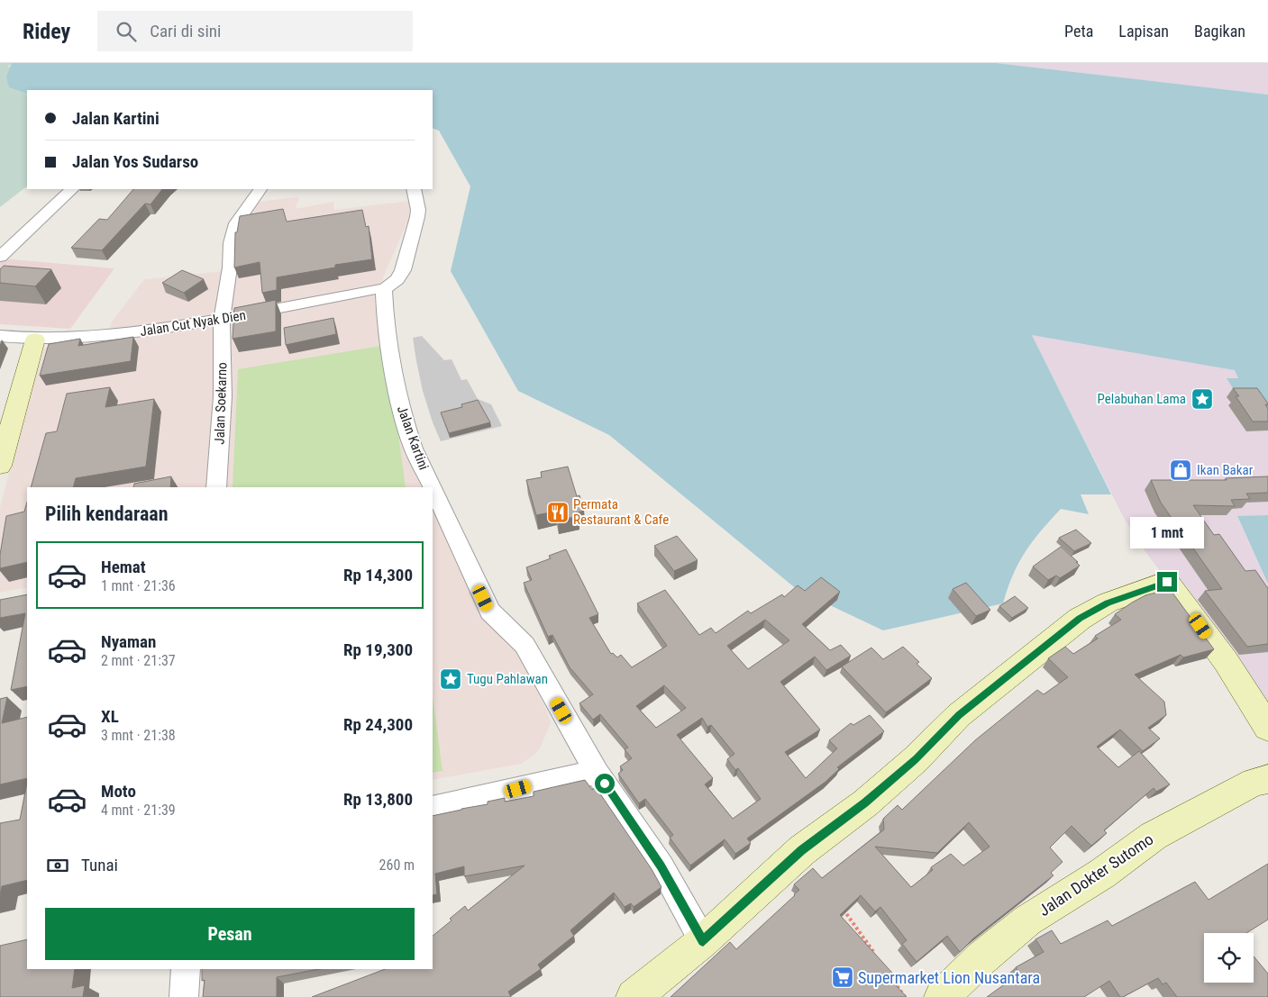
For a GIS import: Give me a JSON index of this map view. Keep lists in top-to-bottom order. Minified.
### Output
{"streets":{"street":["Jalan Cut Nyak Dien","Jalan Soekarno","Jalan Kartini","Jalan Dokter Sutomo"]},"crossings":[["Jalan Cut Nyak Dien","Jalan Soekarno"],["Jalan Cut Nyak Dien","Jalan Kartini"]],"places":{"place":["Pelabuhan Lama","Tugu Pahlawan"],"shop":["Ikan Bakar"],"restaurant":["Permata Restaurant & Cafe"],"supermarket":["Supermarket Lion Nusantara"]},"page":{"header":"Ridey","search":"Cari di sini","nav":["Peta","Lapisan","Bagikan"],"banner":["Jalan Kartini","Jalan Yos Sudarso"],"heading":"Pilih kendaraan","bubble":"1 mnt","list":[{"name":"Hemat","note":"1 mnt · 21:36","value":"Rp 14,300"},{"name":"Nyaman","note":"2 mnt · 21:37","value":"Rp 19,300"},{"name":"XL","note":"3 mnt · 21:38","value":"Rp 24,300"},{"name":"Moto","note":"4 mnt · 21:39","value":"Rp 13,800"}],"pay":["Tunai","260 m"],"buttons":"Pesan"}}
